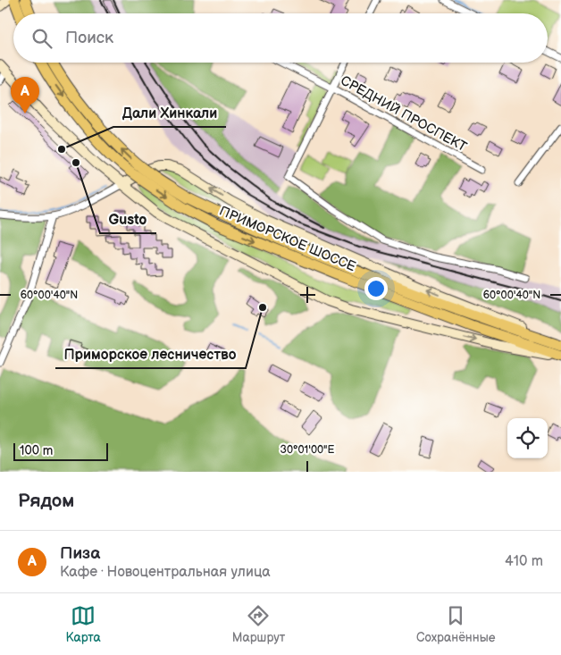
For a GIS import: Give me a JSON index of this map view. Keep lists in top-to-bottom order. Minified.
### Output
{"streets":{"main road":["ПРИМОРСКОЕ ШОССЕ"],"street":["СРЕДНИЙ ПРОСПЕКТ"]},"places":["Дали Хинкали","Gusto","Приморское лесничество"],"scale_bar":"100 m","page":{"search":"Поиск","pins":"A","scale":"100 m","heading":"Рядом","list":[{"mark":"A","name":"Пиза","note":"Кафе · Новоцентральная улица","value":"410 m"}],"nav":["Карта","Маршрут","Сохранённые"]},"coordinates":["60°00'40\"N","30°01'00\"E"]}
